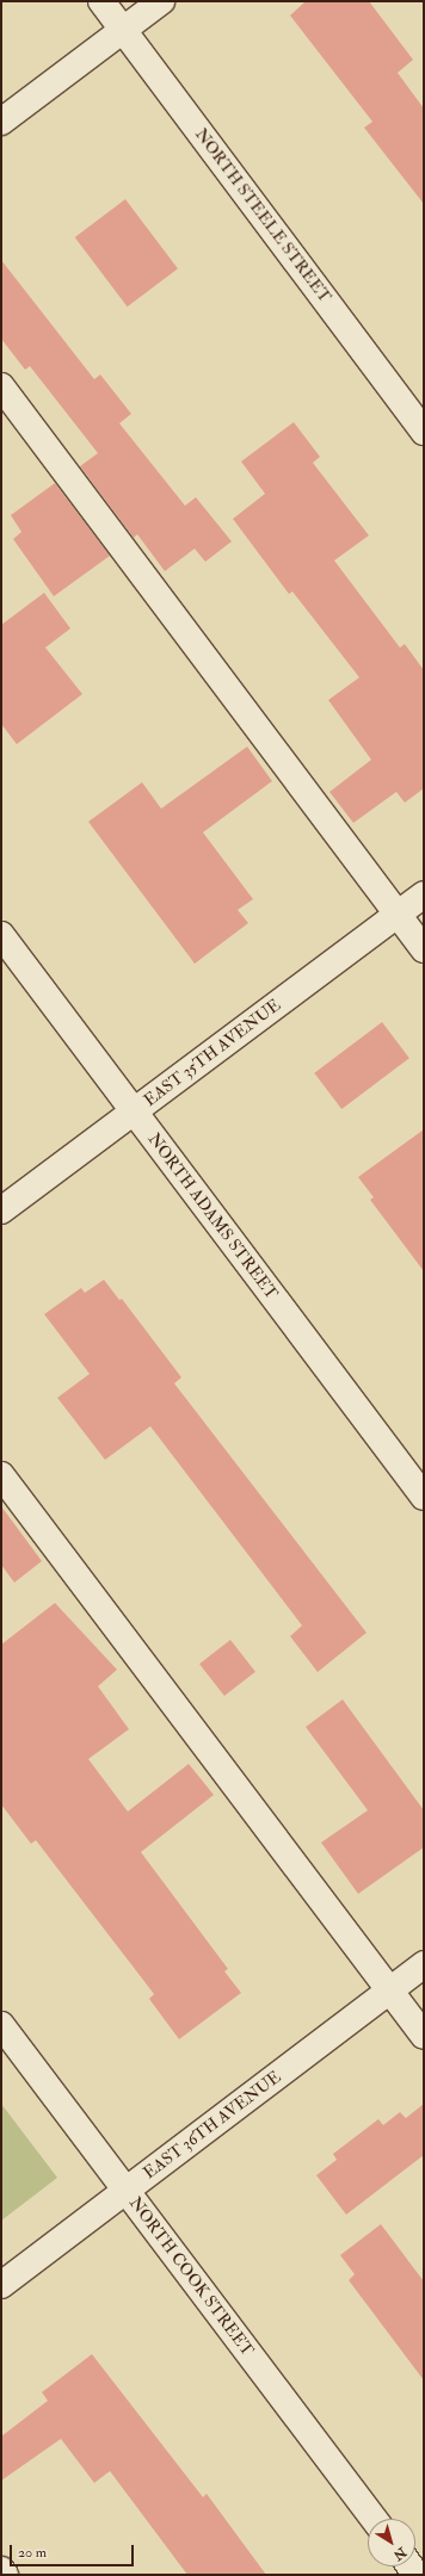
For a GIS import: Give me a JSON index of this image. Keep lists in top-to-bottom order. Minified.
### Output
{"streets":{"street":["NORTH STEELE STREET","EAST 35TH AVENUE","NORTH ADAMS STREET","EAST 36TH AVENUE","NORTH COOK STREET"]},"crossings":[["EAST 35TH AVENUE","NORTH ADAMS STREET"],["EAST 36TH AVENUE","NORTH COOK STREET"]],"scale_bar":"20 m","north":"bottom right"}
